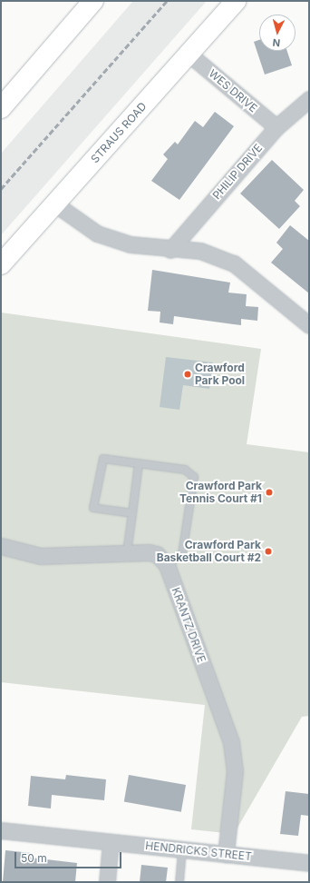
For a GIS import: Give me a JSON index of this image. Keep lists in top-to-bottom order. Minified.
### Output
{"streets":{"street":["WES DRIVE","STRAUS ROAD","PHILIP DRIVE","KRANTZ DRIVE","HENDRICKS STREET"]},"crossings":[["WES DRIVE","STRAUS ROAD"],["WES DRIVE","PHILIP DRIVE"],["KRANTZ DRIVE","HENDRICKS STREET"]],"places":["Crawford Park Pool","Crawford Park Tennis Court #1","Crawford Park Basketball Court #2"],"scale_bar":"50 m","north":"bottom"}
